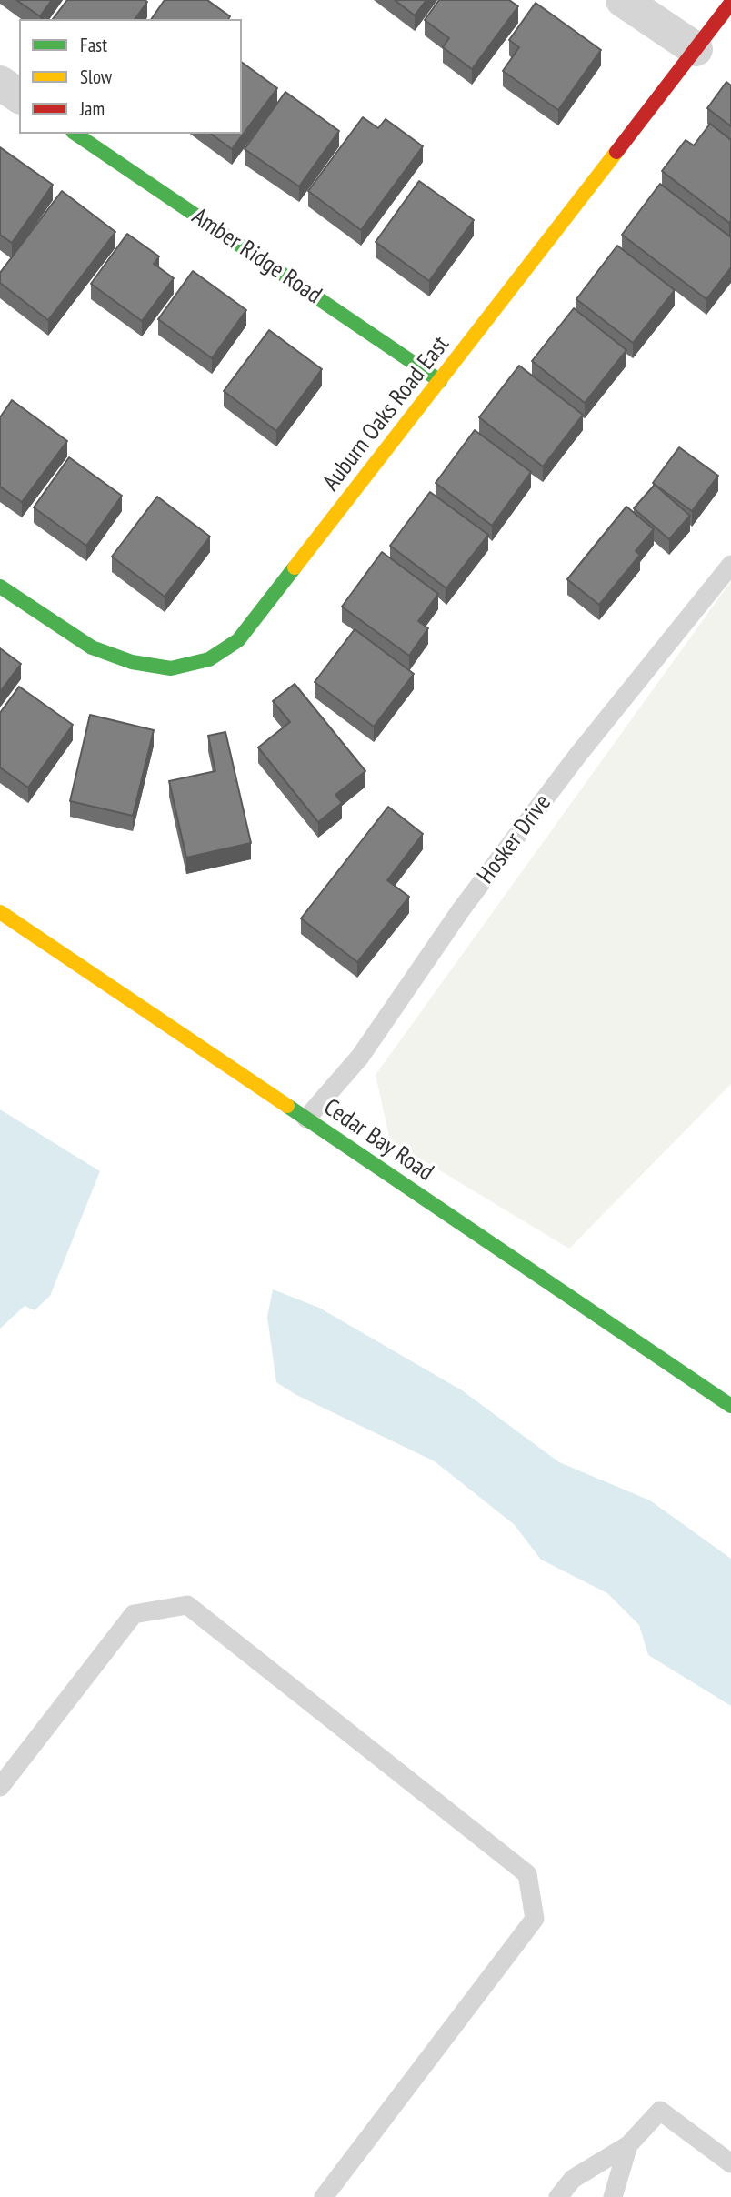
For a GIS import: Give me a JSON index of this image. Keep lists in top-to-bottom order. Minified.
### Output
{"streets":{"street":["Amber Ridge Road","Auburn Oaks Road East","Cedar Bay Road"],"lane":["Hosker Drive"]},"crossings":[["Amber Ridge Road","Auburn Oaks Road East"],["Hosker Drive","Cedar Bay Road"]],"legend":["Fast","Slow","Jam"]}
